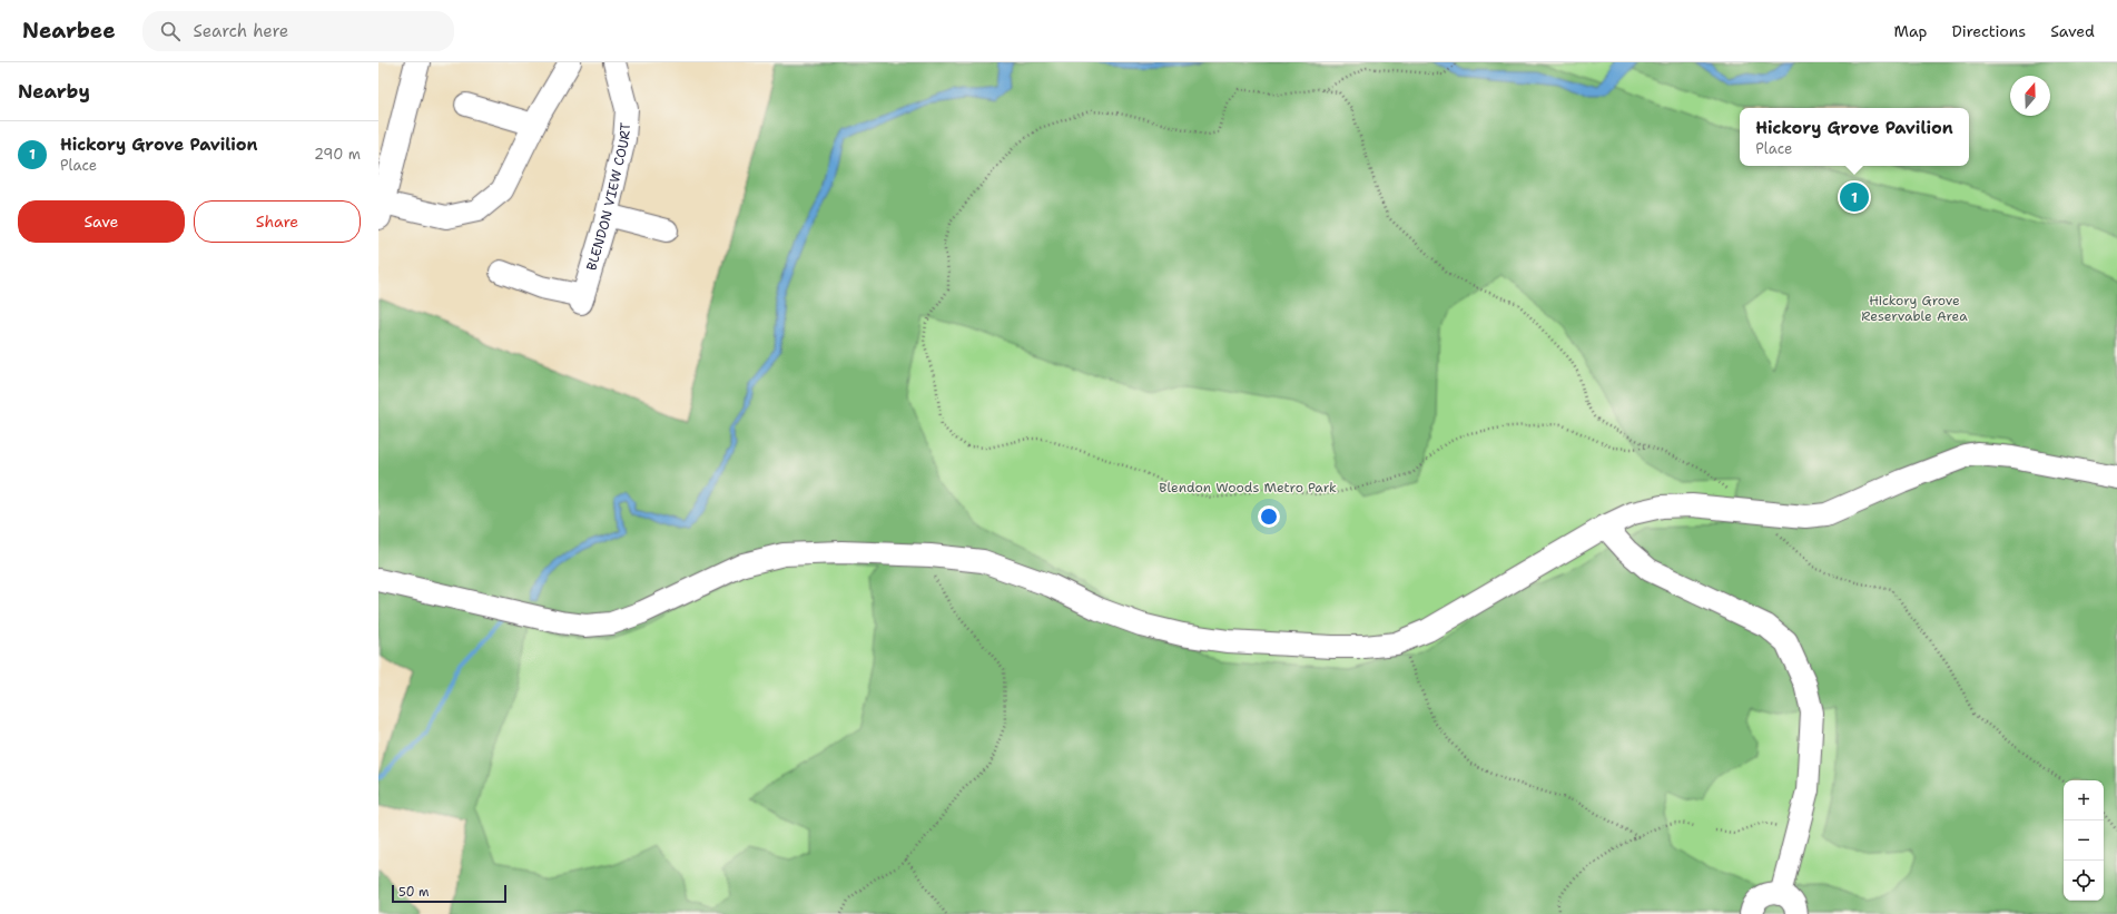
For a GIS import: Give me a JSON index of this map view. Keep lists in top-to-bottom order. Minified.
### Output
{"streets":{"street":["BLENDON VIEW COURT"]},"parks":["Hickory Grove Reservable Area","Blendon Woods Metro Park"],"scale_bar":"50 m","north":"top","page":{"header":"Nearbee","search":"Search here","nav":["Map","Directions","Saved"],"heading":"Nearby","popup":["Hickory Grove Pavilion","Place"],"list":[{"mark":"1","name":"Hickory Grove Pavilion","note":"Place","value":"290 m"}],"pins":"1","buttons":["Save","Share"],"map_buttons":["+","−"],"scale":"50 m"}}
